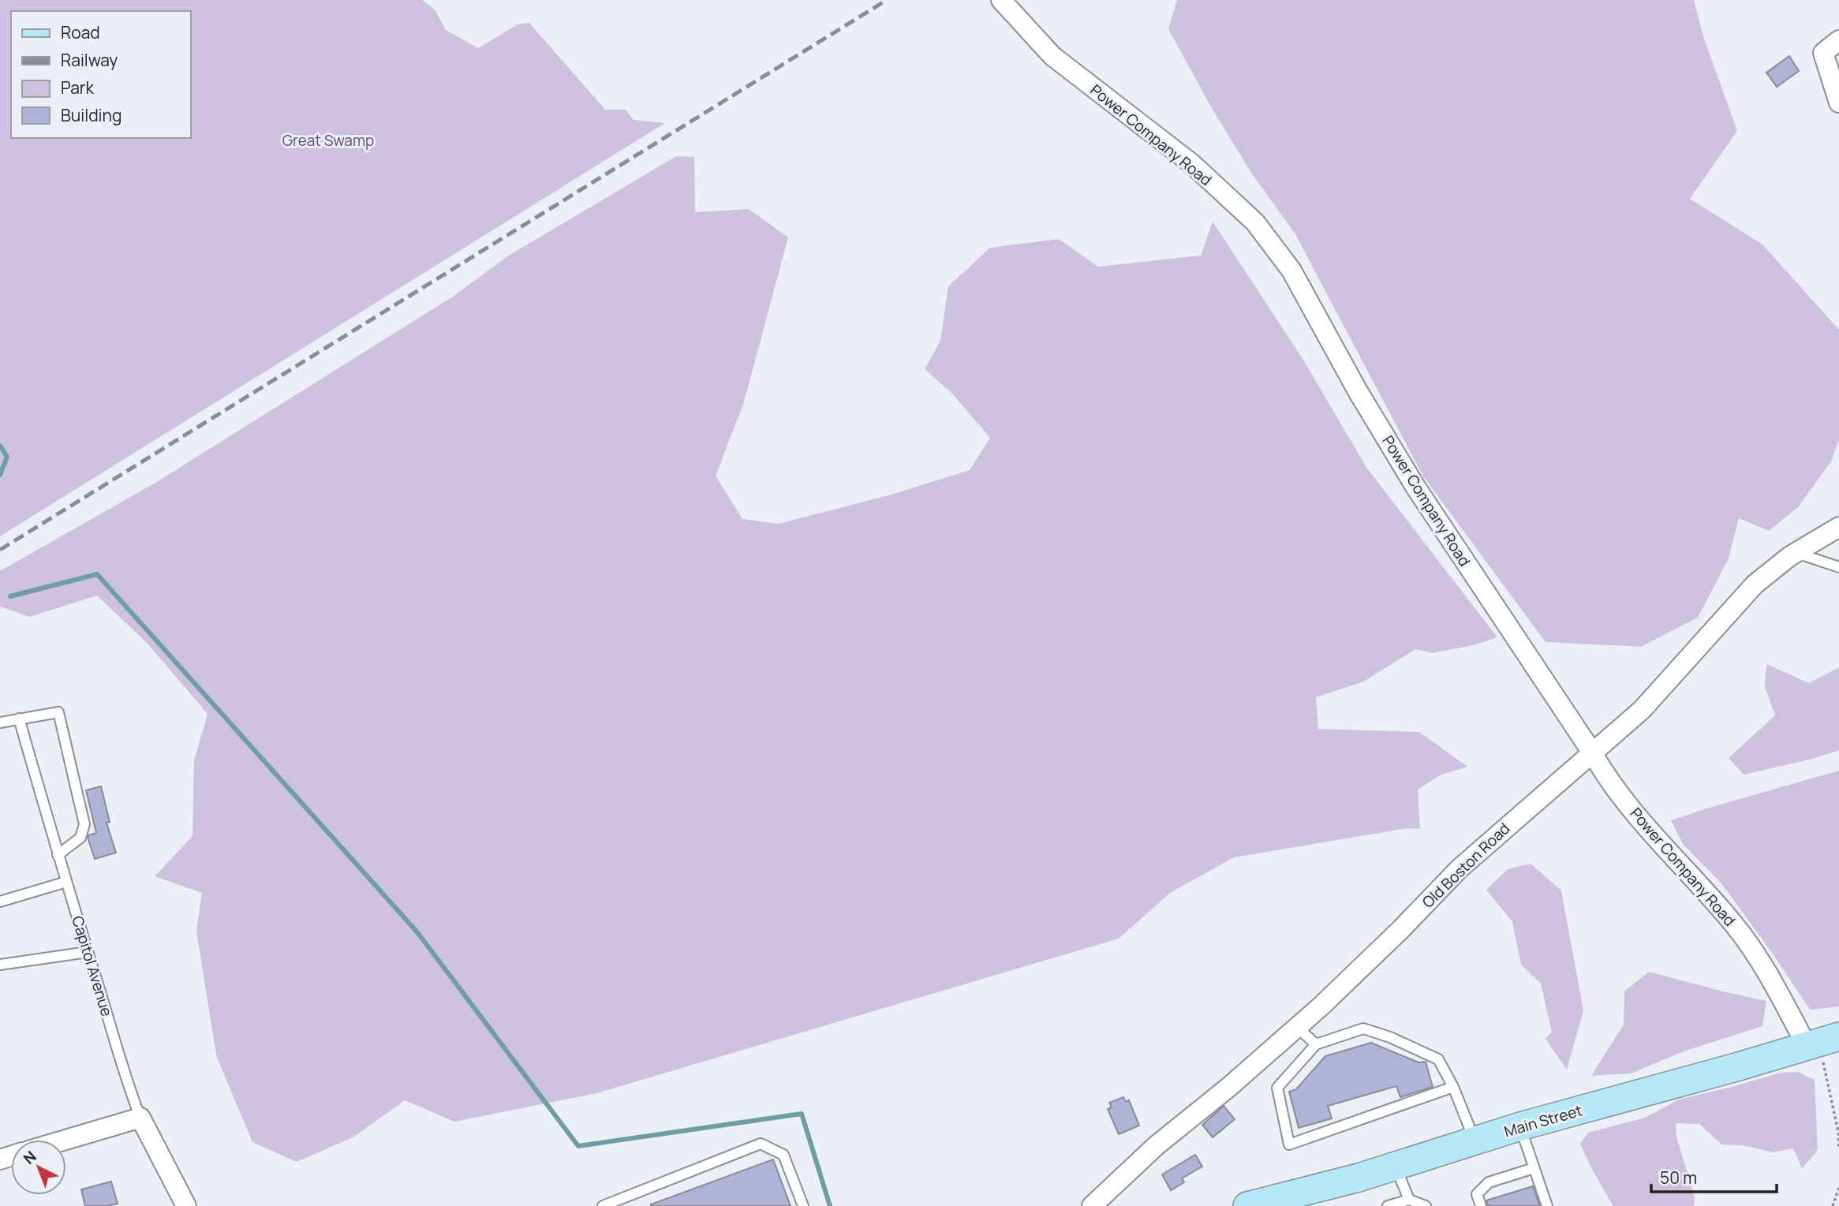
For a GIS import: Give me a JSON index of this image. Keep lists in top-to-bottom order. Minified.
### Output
{"streets":{"main road":["Main Street"],"street":["Power Company Road","Old Boston Road","Capitol Avenue"]},"crossings":[["Power Company Road","Old Boston Road"],["Power Company Road","Main Street"]],"parks":["Great Swamp"],"legend":["Road","Railway","Park","Building"],"scale_bar":"50 m","north":"top left"}
